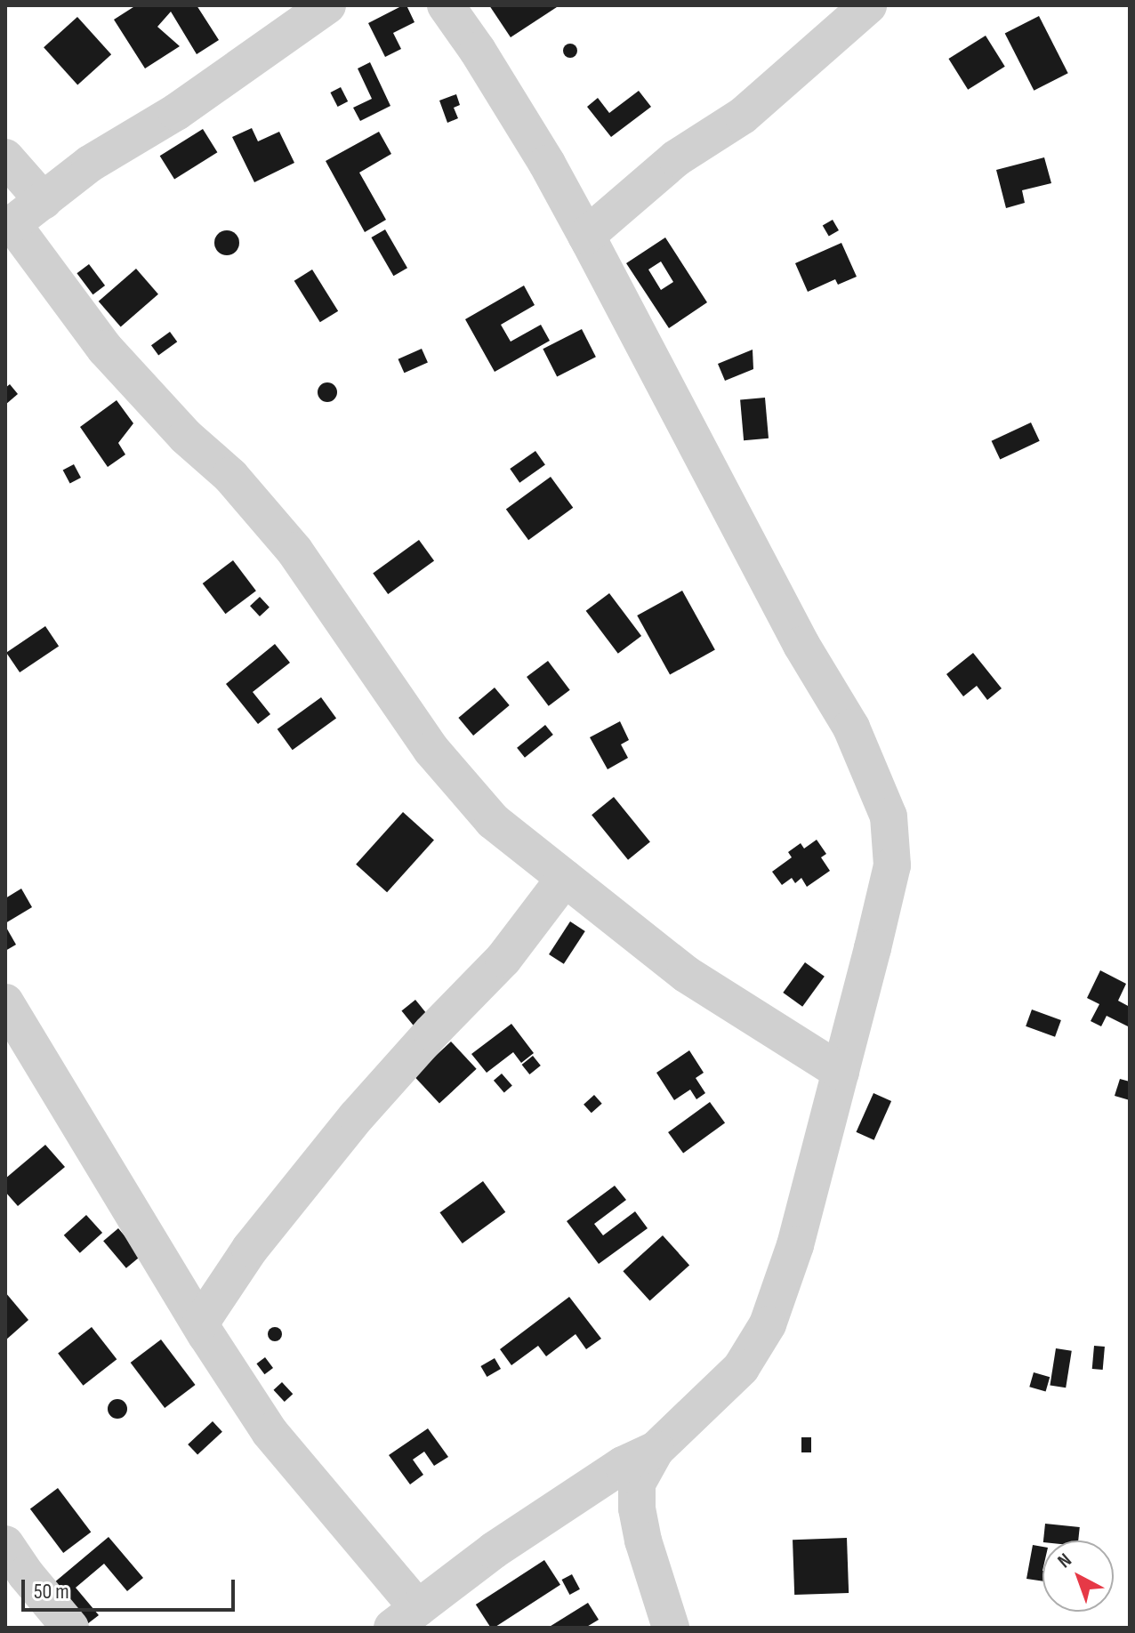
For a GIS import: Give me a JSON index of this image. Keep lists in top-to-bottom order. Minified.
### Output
{"scale_bar":"50 m","north":"top left"}
